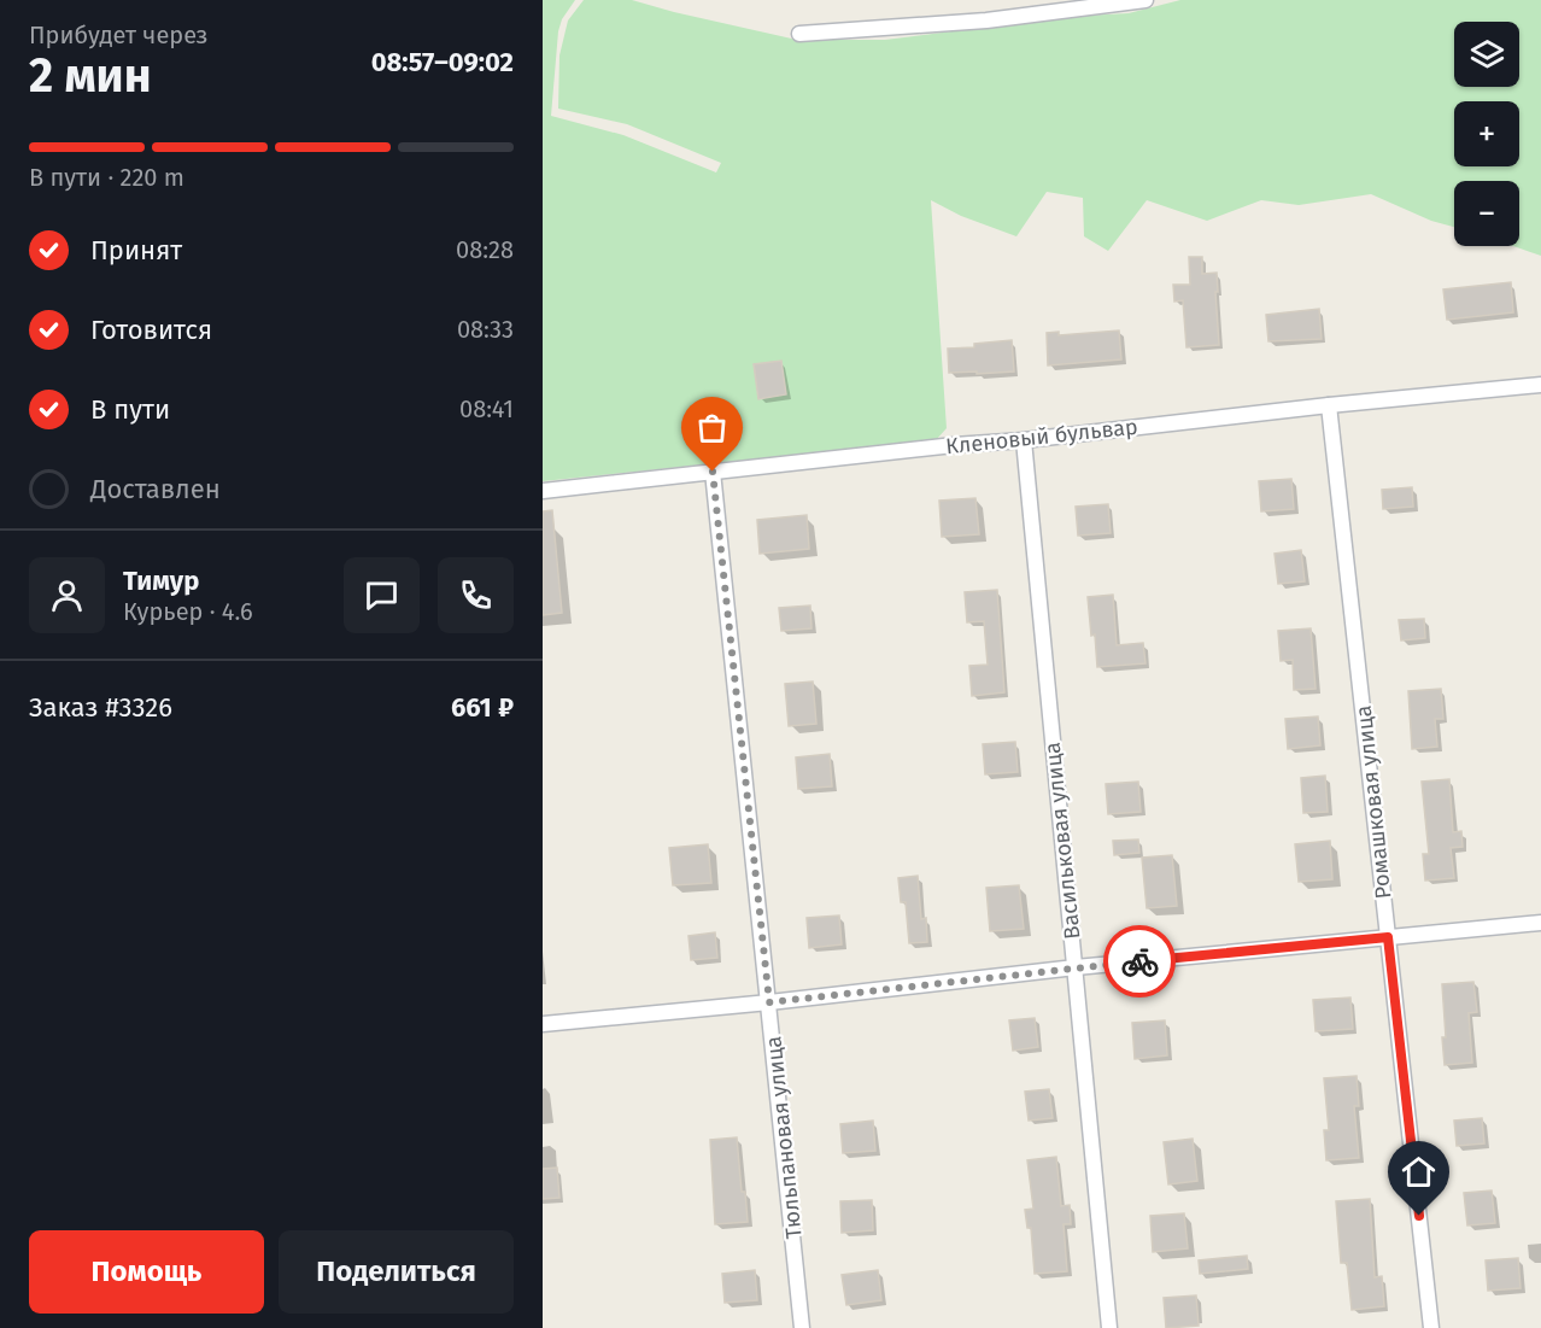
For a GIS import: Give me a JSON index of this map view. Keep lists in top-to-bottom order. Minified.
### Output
{"streets":{"street":["Кленовый бульвар","Ромашковая улица","Васильковая улица","Тюльпановая улица"]},"crossings":[["Кленовый бульвар","Ромашковая улица"],["Кленовый бульвар","Васильковая улица"],["Кленовый бульвар","Тюльпановая улица"]],"page":{"heading":["2 мин","Прибудет через","08:57–09:02"],"panel":["Тимур","Курьер · 4.6","Заказ #3326","661 ₽"],"map_buttons":["+","−"],"bar":"В пути · 220 m","list":[["Принят","08:28"],["Готовится","08:33"],["В пути","08:41"],"Доставлен"],"buttons":["Помощь","Поделиться"]}}
